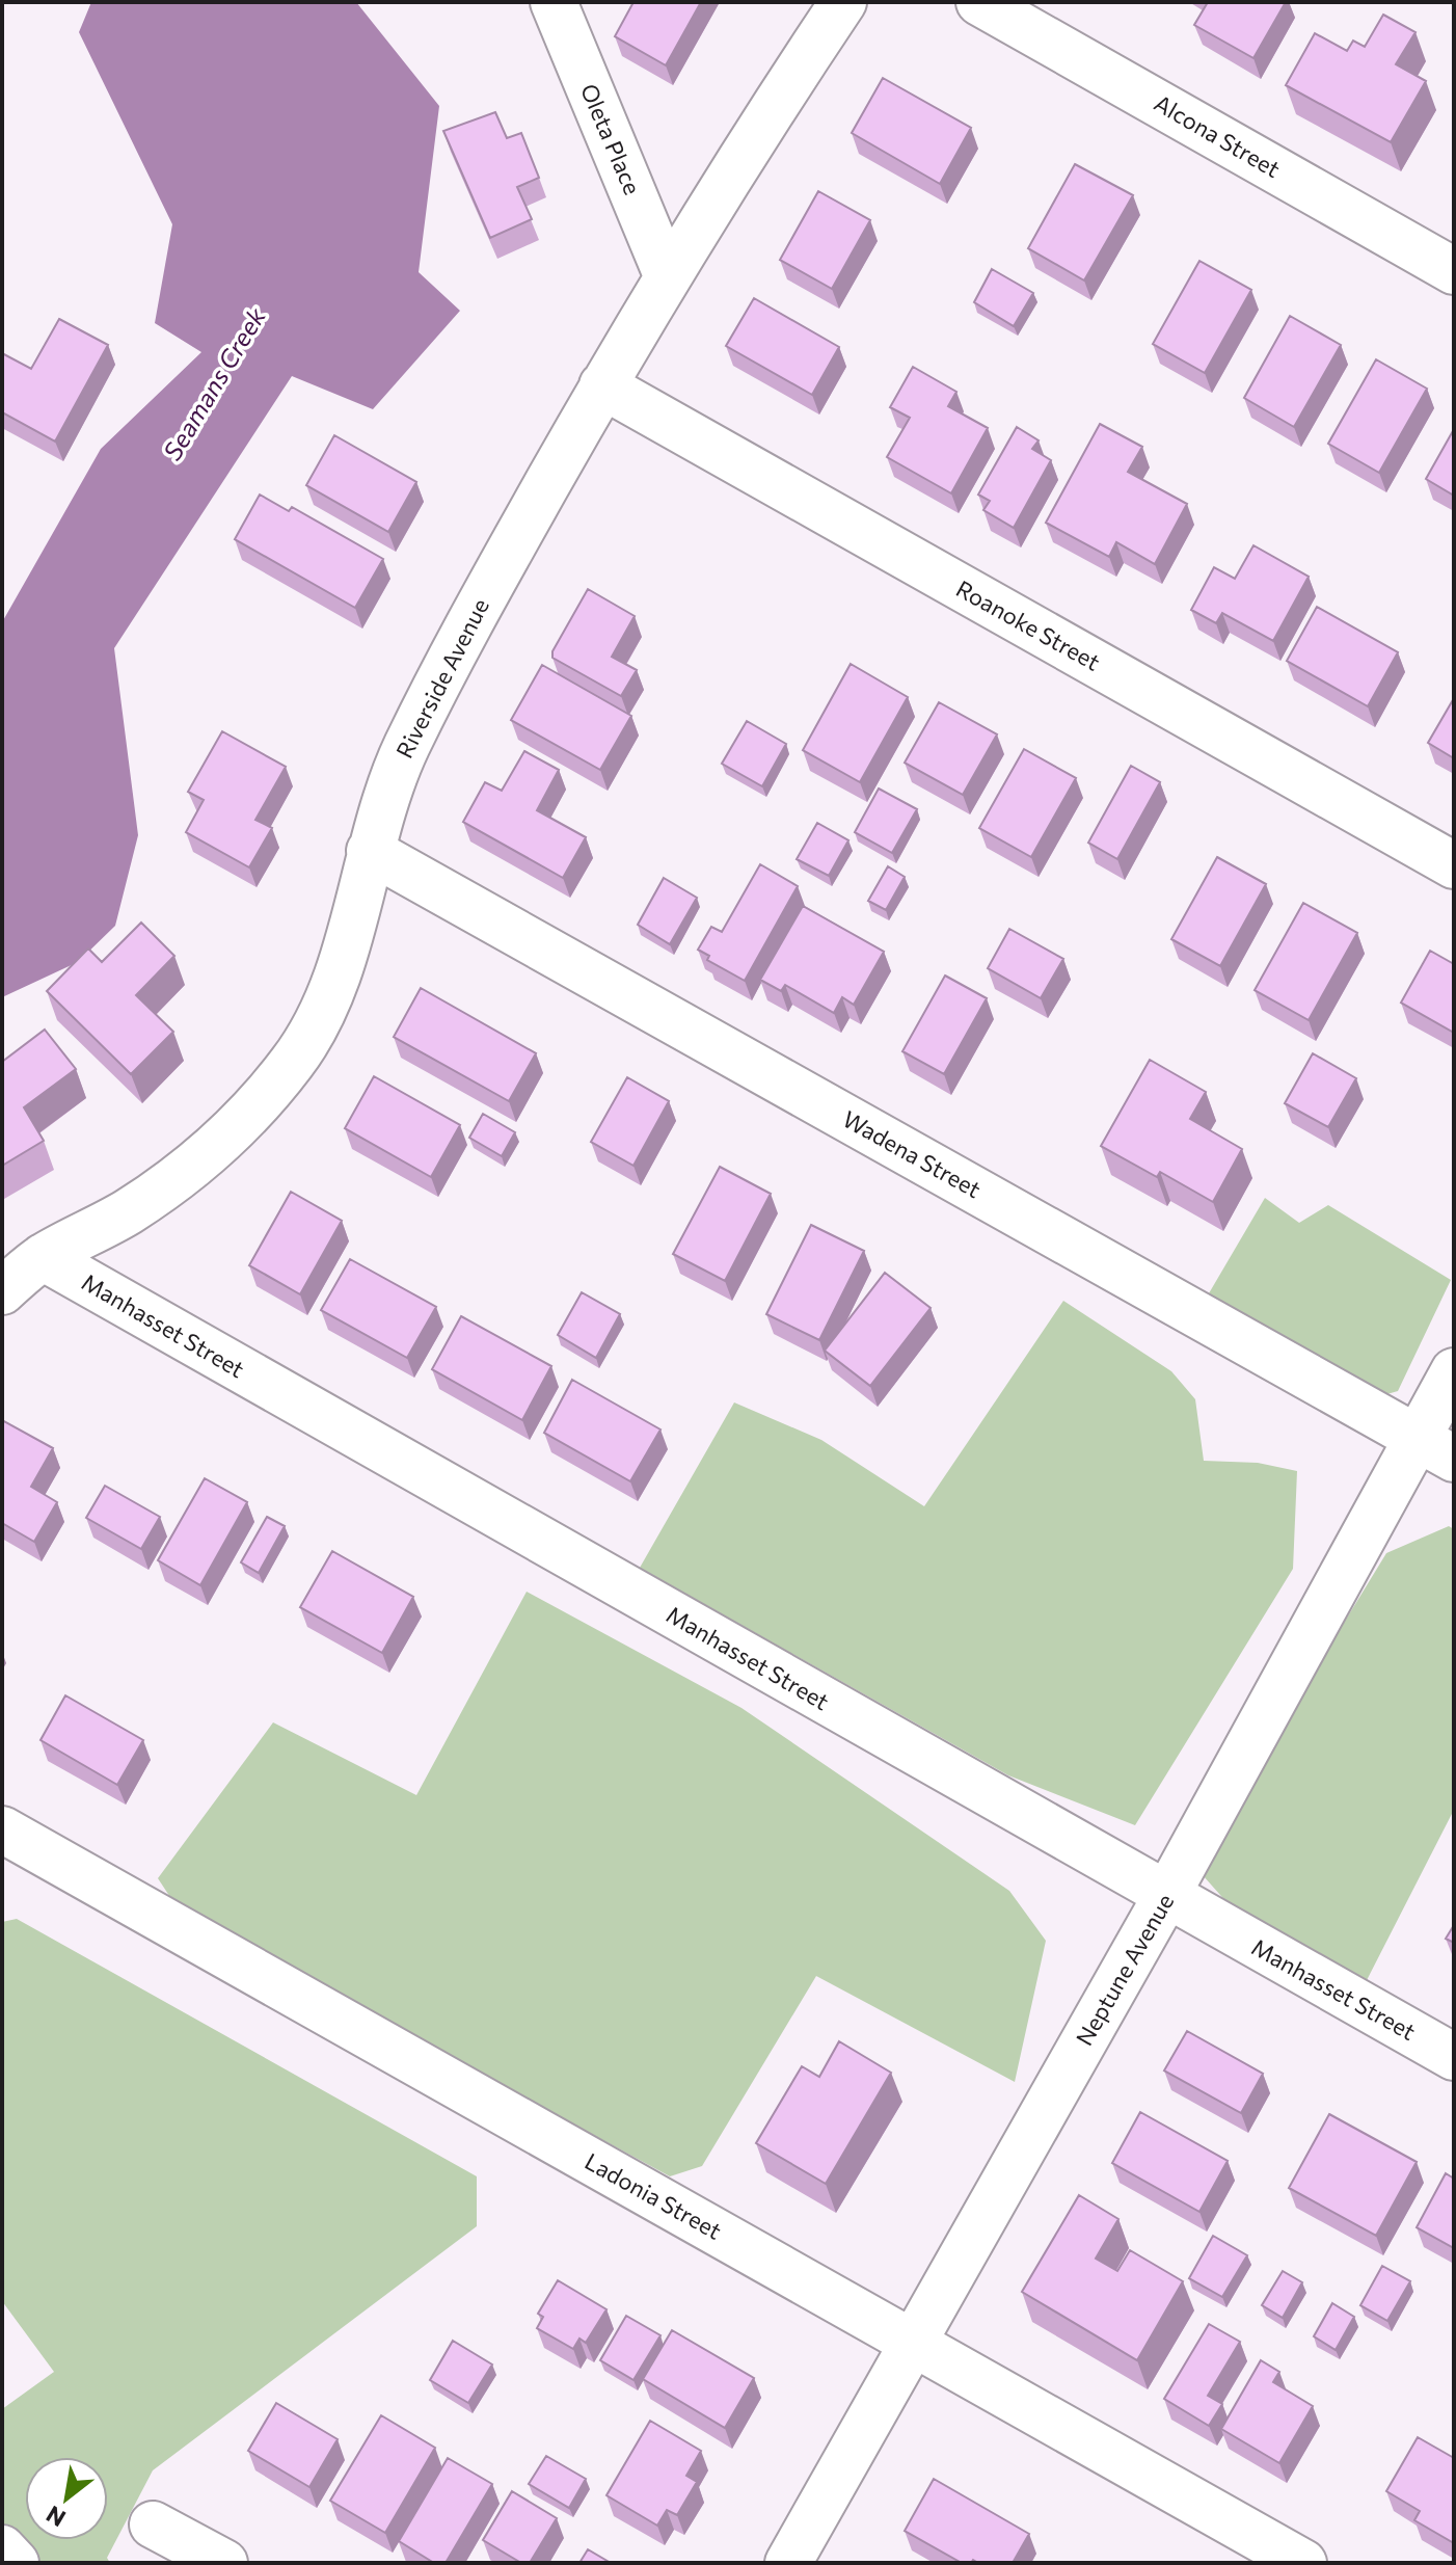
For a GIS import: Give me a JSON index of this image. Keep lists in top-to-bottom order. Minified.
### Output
{"streets":{"main road":["Alcona Street","Oleta Place","Roanoke Street","Riverside Avenue","Wadena Street","Manhasset Street","Neptune Avenue","Ladonia Street"]},"crossings":[["Oleta Place","Riverside Avenue"],["Roanoke Street","Riverside Avenue"],["Riverside Avenue","Wadena Street"],["Riverside Avenue","Manhasset Street"],["Wadena Street","Neptune Avenue"],["Manhasset Street","Neptune Avenue"],["Neptune Avenue","Ladonia Street"]],"water":["Seamans Creek"],"north":"bottom left"}
